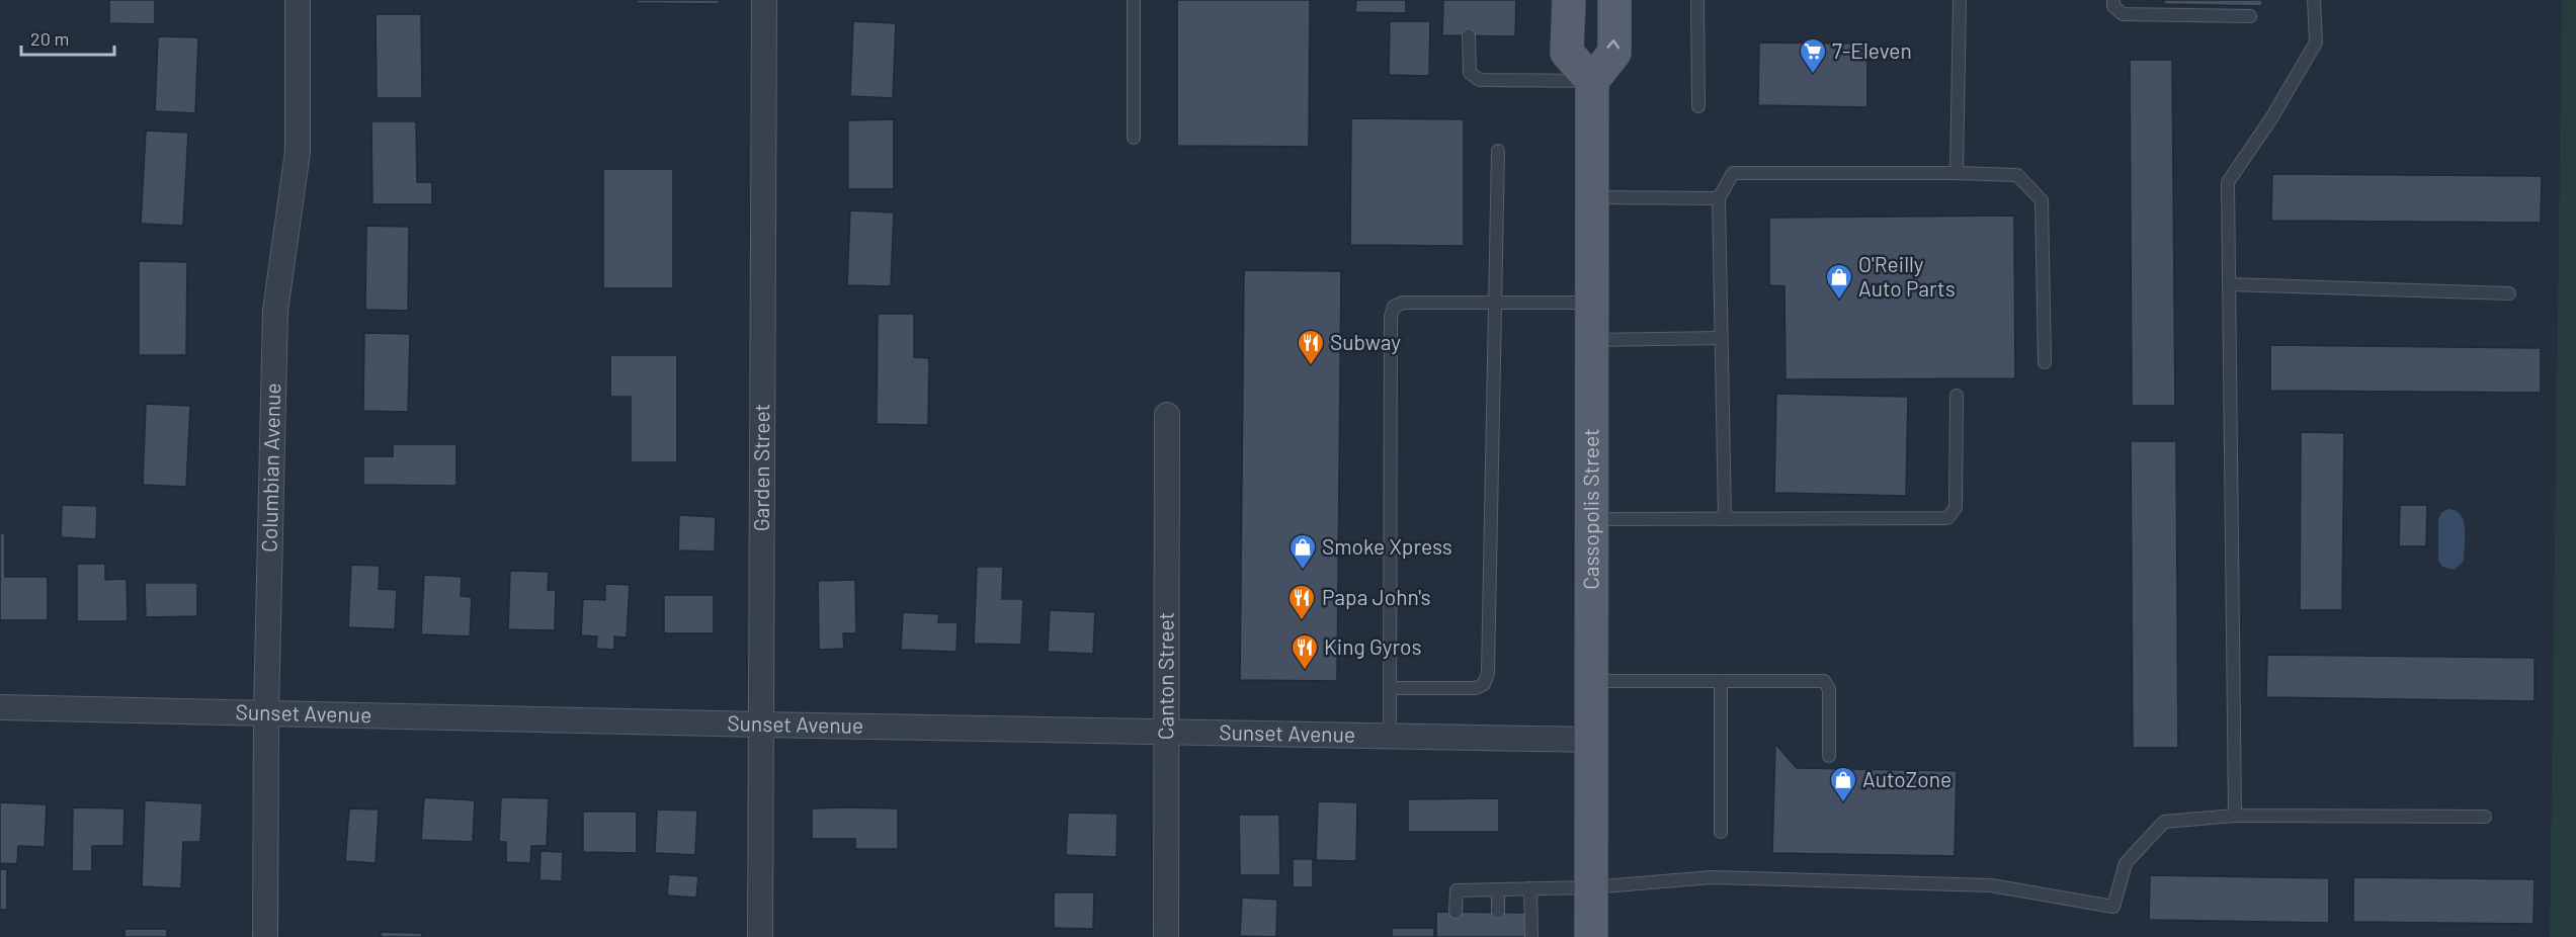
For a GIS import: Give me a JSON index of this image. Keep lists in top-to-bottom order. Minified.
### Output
{"streets":{"main road":["Cassopolis Street"],"street":["Columbian Avenue","Garden Street","Canton Street","Sunset Avenue"]},"crossings":[["Columbian Avenue","Sunset Avenue"],["Garden Street","Sunset Avenue"],["Cassopolis Street","Sunset Avenue"],["Canton Street","Sunset Avenue"]],"places":{"supermarket":["7-Eleven"],"shop":["O'Reilly Auto Parts","Smoke Xpress","AutoZone"],"restaurant":["Subway","Papa John's","King Gyros"]},"scale_bar":"20 m"}
